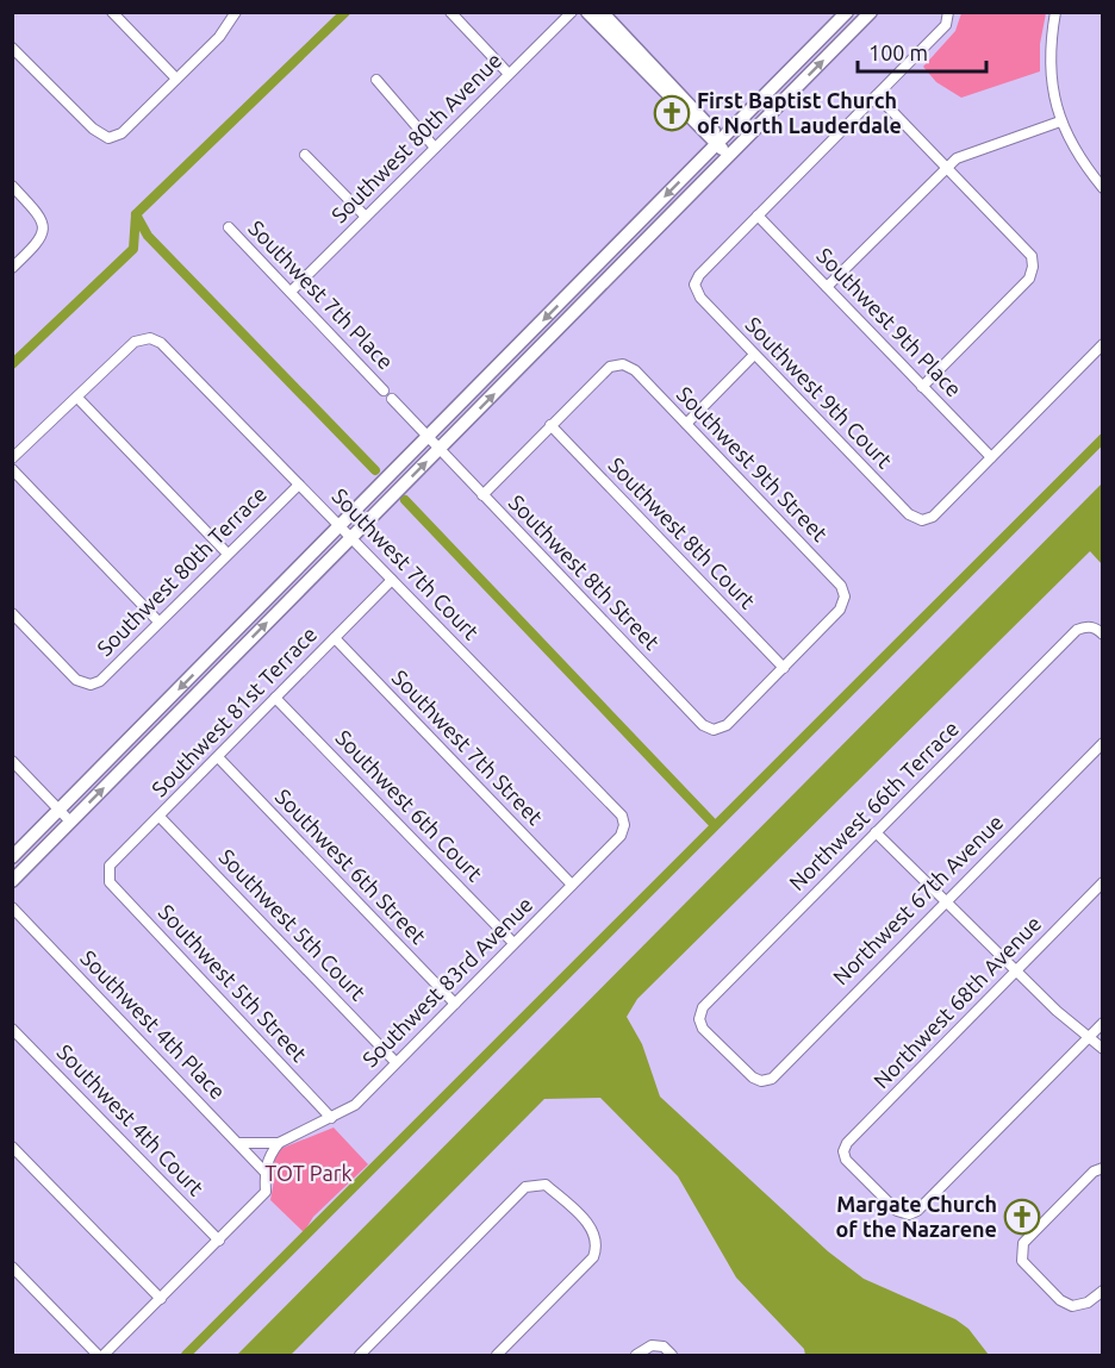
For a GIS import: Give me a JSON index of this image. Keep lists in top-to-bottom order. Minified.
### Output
{"streets":{"street":["Southwest 80th Avenue","Southwest 7th Place","Southwest 9th Place","Southwest 9th Court","Southwest 9th Street","Southwest 8th Court","Southwest 7th Court","Southwest 80th Terrace","Southwest 8th Street","Southwest 81st Terrace","Southwest 7th Street","Southwest 6th Court","Northwest 66th Terrace","Southwest 6th Street","Northwest 67th Avenue","Southwest 5th Court","Southwest 83rd Avenue","Southwest 5th Street","Northwest 68th Avenue","Southwest 4th Place","Southwest 4th Court"]},"crossings":[["Southwest 80th Avenue","Southwest 7th Place"],["Southwest 7th Place","Southwest 8th Street"],["Southwest 9th Place","Southwest 9th Court"],["Southwest 9th Street","Southwest 8th Court"],["Southwest 9th Street","Southwest 8th Street"],["Southwest 8th Court","Southwest 8th Street"],["Southwest 7th Court","Southwest 80th Terrace"],["Southwest 7th Court","Southwest 81st Terrace"],["Southwest 7th Court","Southwest 83rd Avenue"],["Southwest 81st Terrace","Southwest 7th Street"],["Southwest 81st Terrace","Southwest 6th Court"],["Southwest 81st Terrace","Southwest 6th Street"],["Southwest 81st Terrace","Southwest 5th Court"],["Southwest 81st Terrace","Southwest 5th Street"],["Southwest 7th Street","Southwest 83rd Avenue"],["Southwest 6th Court","Southwest 83rd Avenue"],["Northwest 66th Terrace","Northwest 67th Avenue"],["Southwest 6th Street","Southwest 83rd Avenue"],["Southwest 5th Court","Southwest 83rd Avenue"],["Southwest 83rd Avenue","Southwest 5th Street"],["Southwest 83rd Avenue","Southwest 4th Place"]],"parks":["TOT Park"],"places":{"church":["First Baptist Church of North Lauderdale","Margate Church of the Nazarene"]},"scale_bar":"100 m"}
